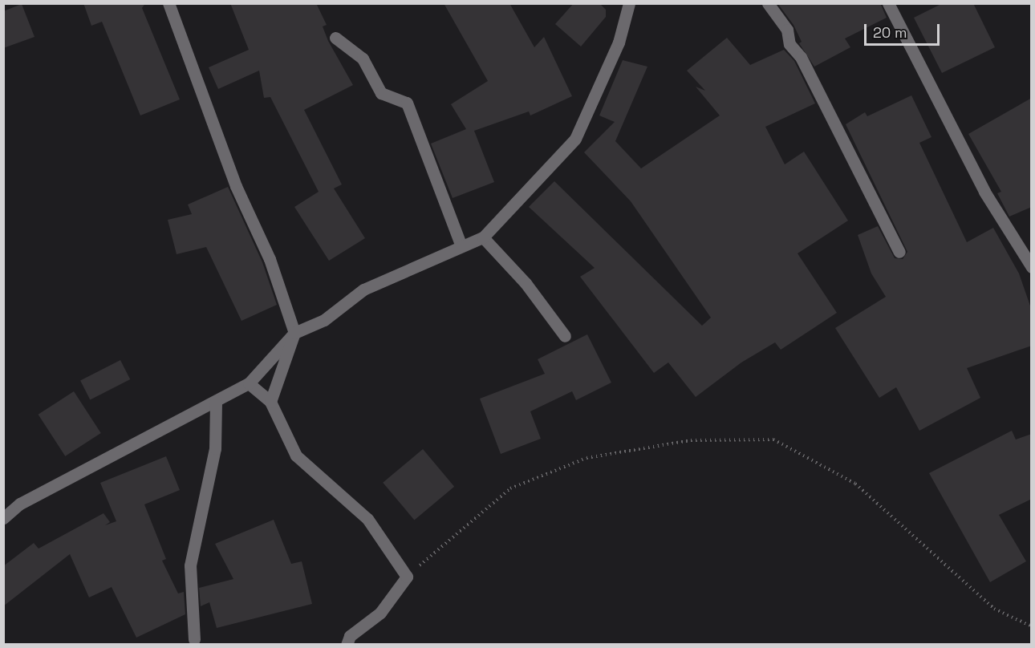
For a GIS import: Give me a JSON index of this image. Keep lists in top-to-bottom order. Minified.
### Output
{"scale_bar":"20 m"}
